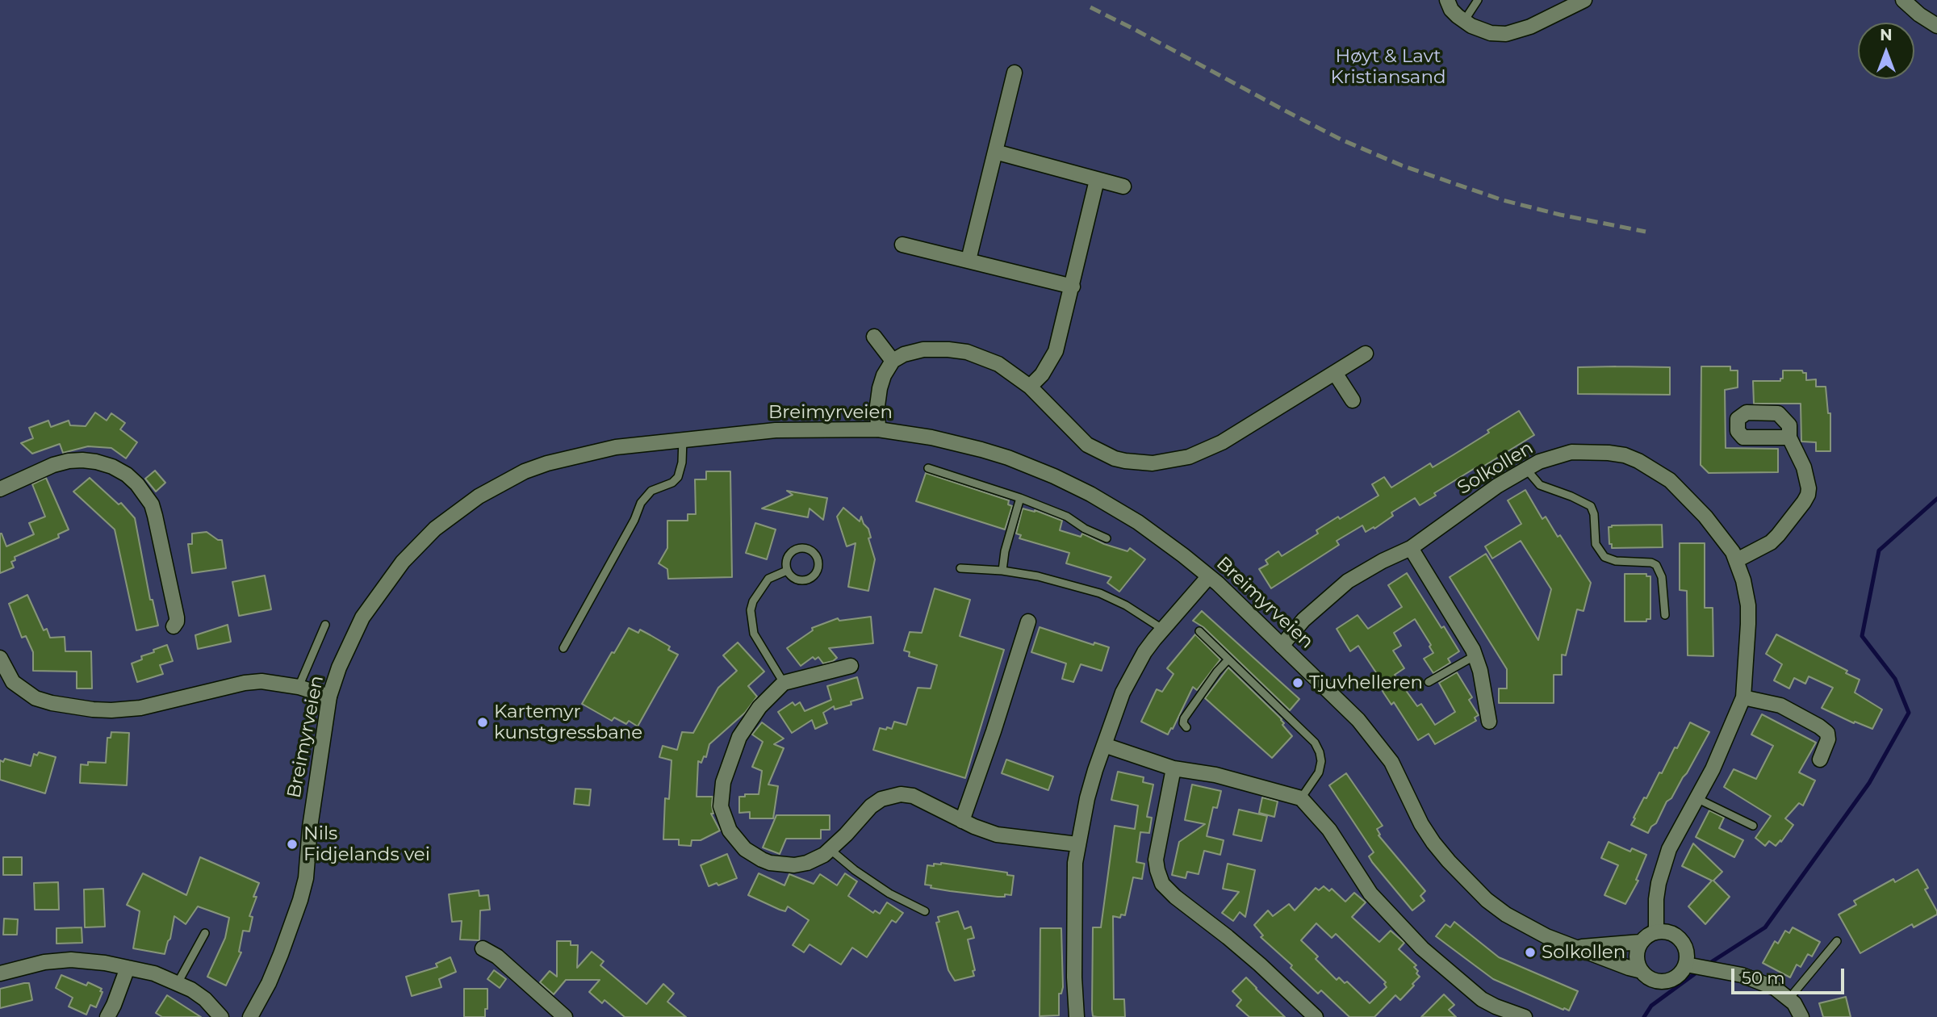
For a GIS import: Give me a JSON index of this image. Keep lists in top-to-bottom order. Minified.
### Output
{"streets":{"street":["Breimyrveien","Solkollen"]},"crossings":[["Breimyrveien","Solkollen"]],"parks":["Høyt & Lavt Kristiansand"],"places":["Tjuvhelleren","Kartemyr kunstgressbane","Nils Fidjelands vei","Solkollen"],"scale_bar":"50 m","north":"top"}
